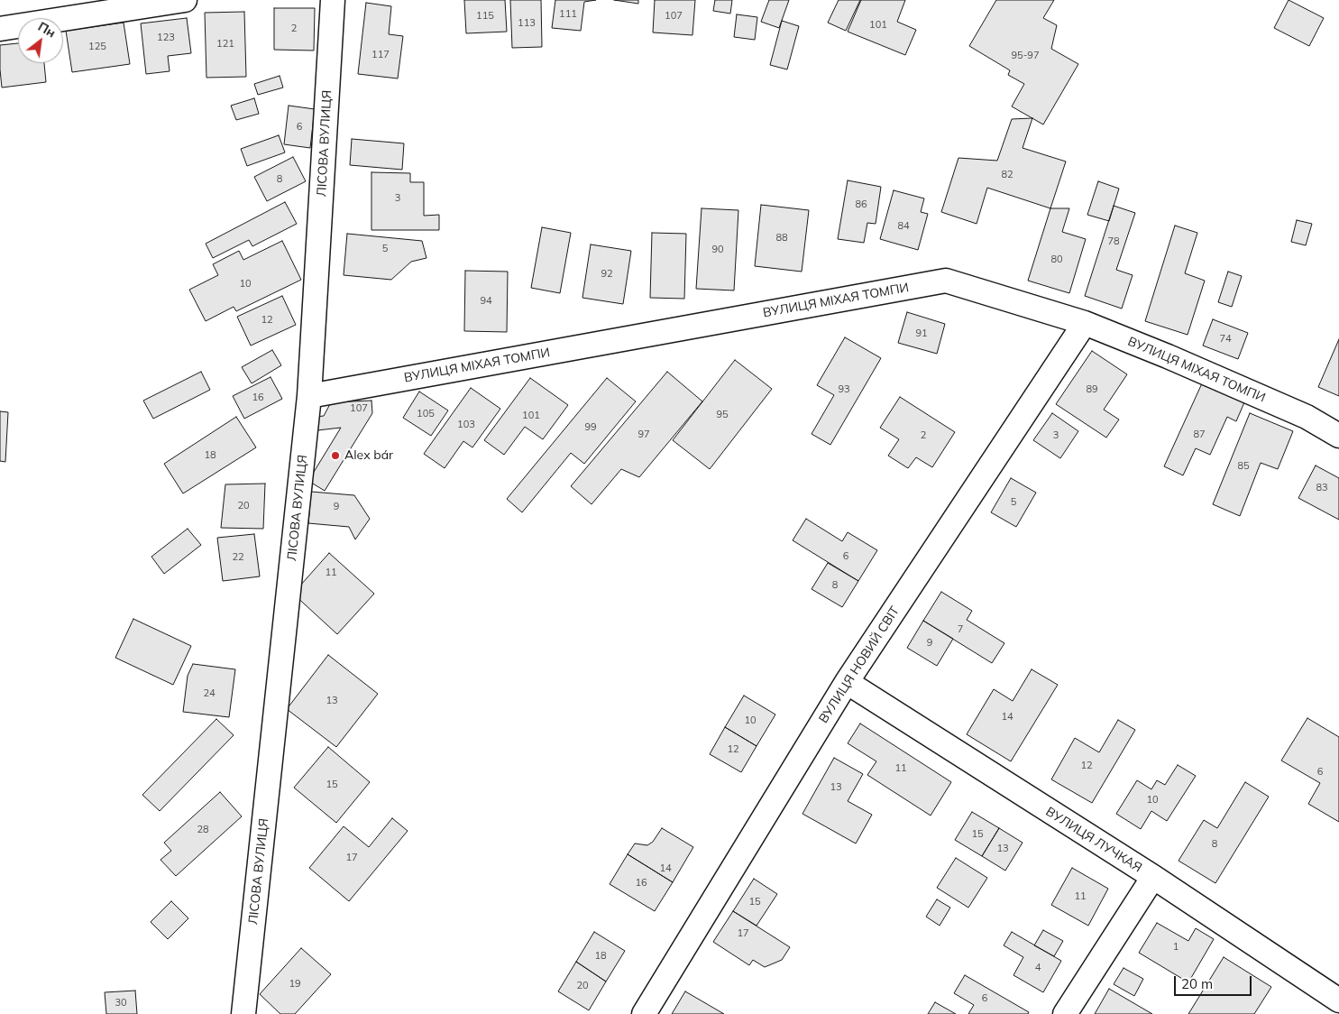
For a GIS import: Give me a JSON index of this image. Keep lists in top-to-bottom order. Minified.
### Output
{"streets":{"street":["ЛІСОВА ВУЛИЦЯ","ВУЛИЦЯ МІХАЯ ТОМПИ","ВУЛИЦЯ НОВИЙ СВІТ","ВУЛИЦЯ ЛУЧКАЯ"]},"crossings":[["ЛІСОВА ВУЛИЦЯ","ВУЛИЦЯ МІХАЯ ТОМПИ"],["ВУЛИЦЯ МІХАЯ ТОМПИ","ВУЛИЦЯ НОВИЙ СВІТ"],["ВУЛИЦЯ НОВИЙ СВІТ","ВУЛИЦЯ ЛУЧКАЯ"]],"places":["Alex bár"],"house_numbers":["111","115","107","113","101","2","123","121","125","117","95-97","6","82","8","3","86","84","88","78","5","90","80","92","10","94","12","91","74","93","89","16","107","105","95","101","103","99","97","87","2","3","18","85","83","5","20","9","6","22","11","8","7","9","24","13","14","10","12","12","11","6","15","13","10","28","15","8","13","17","14","16","11","15","17","1","18","4","19","20","6","30"],"scale_bar":"20 m","north":"top right"}
